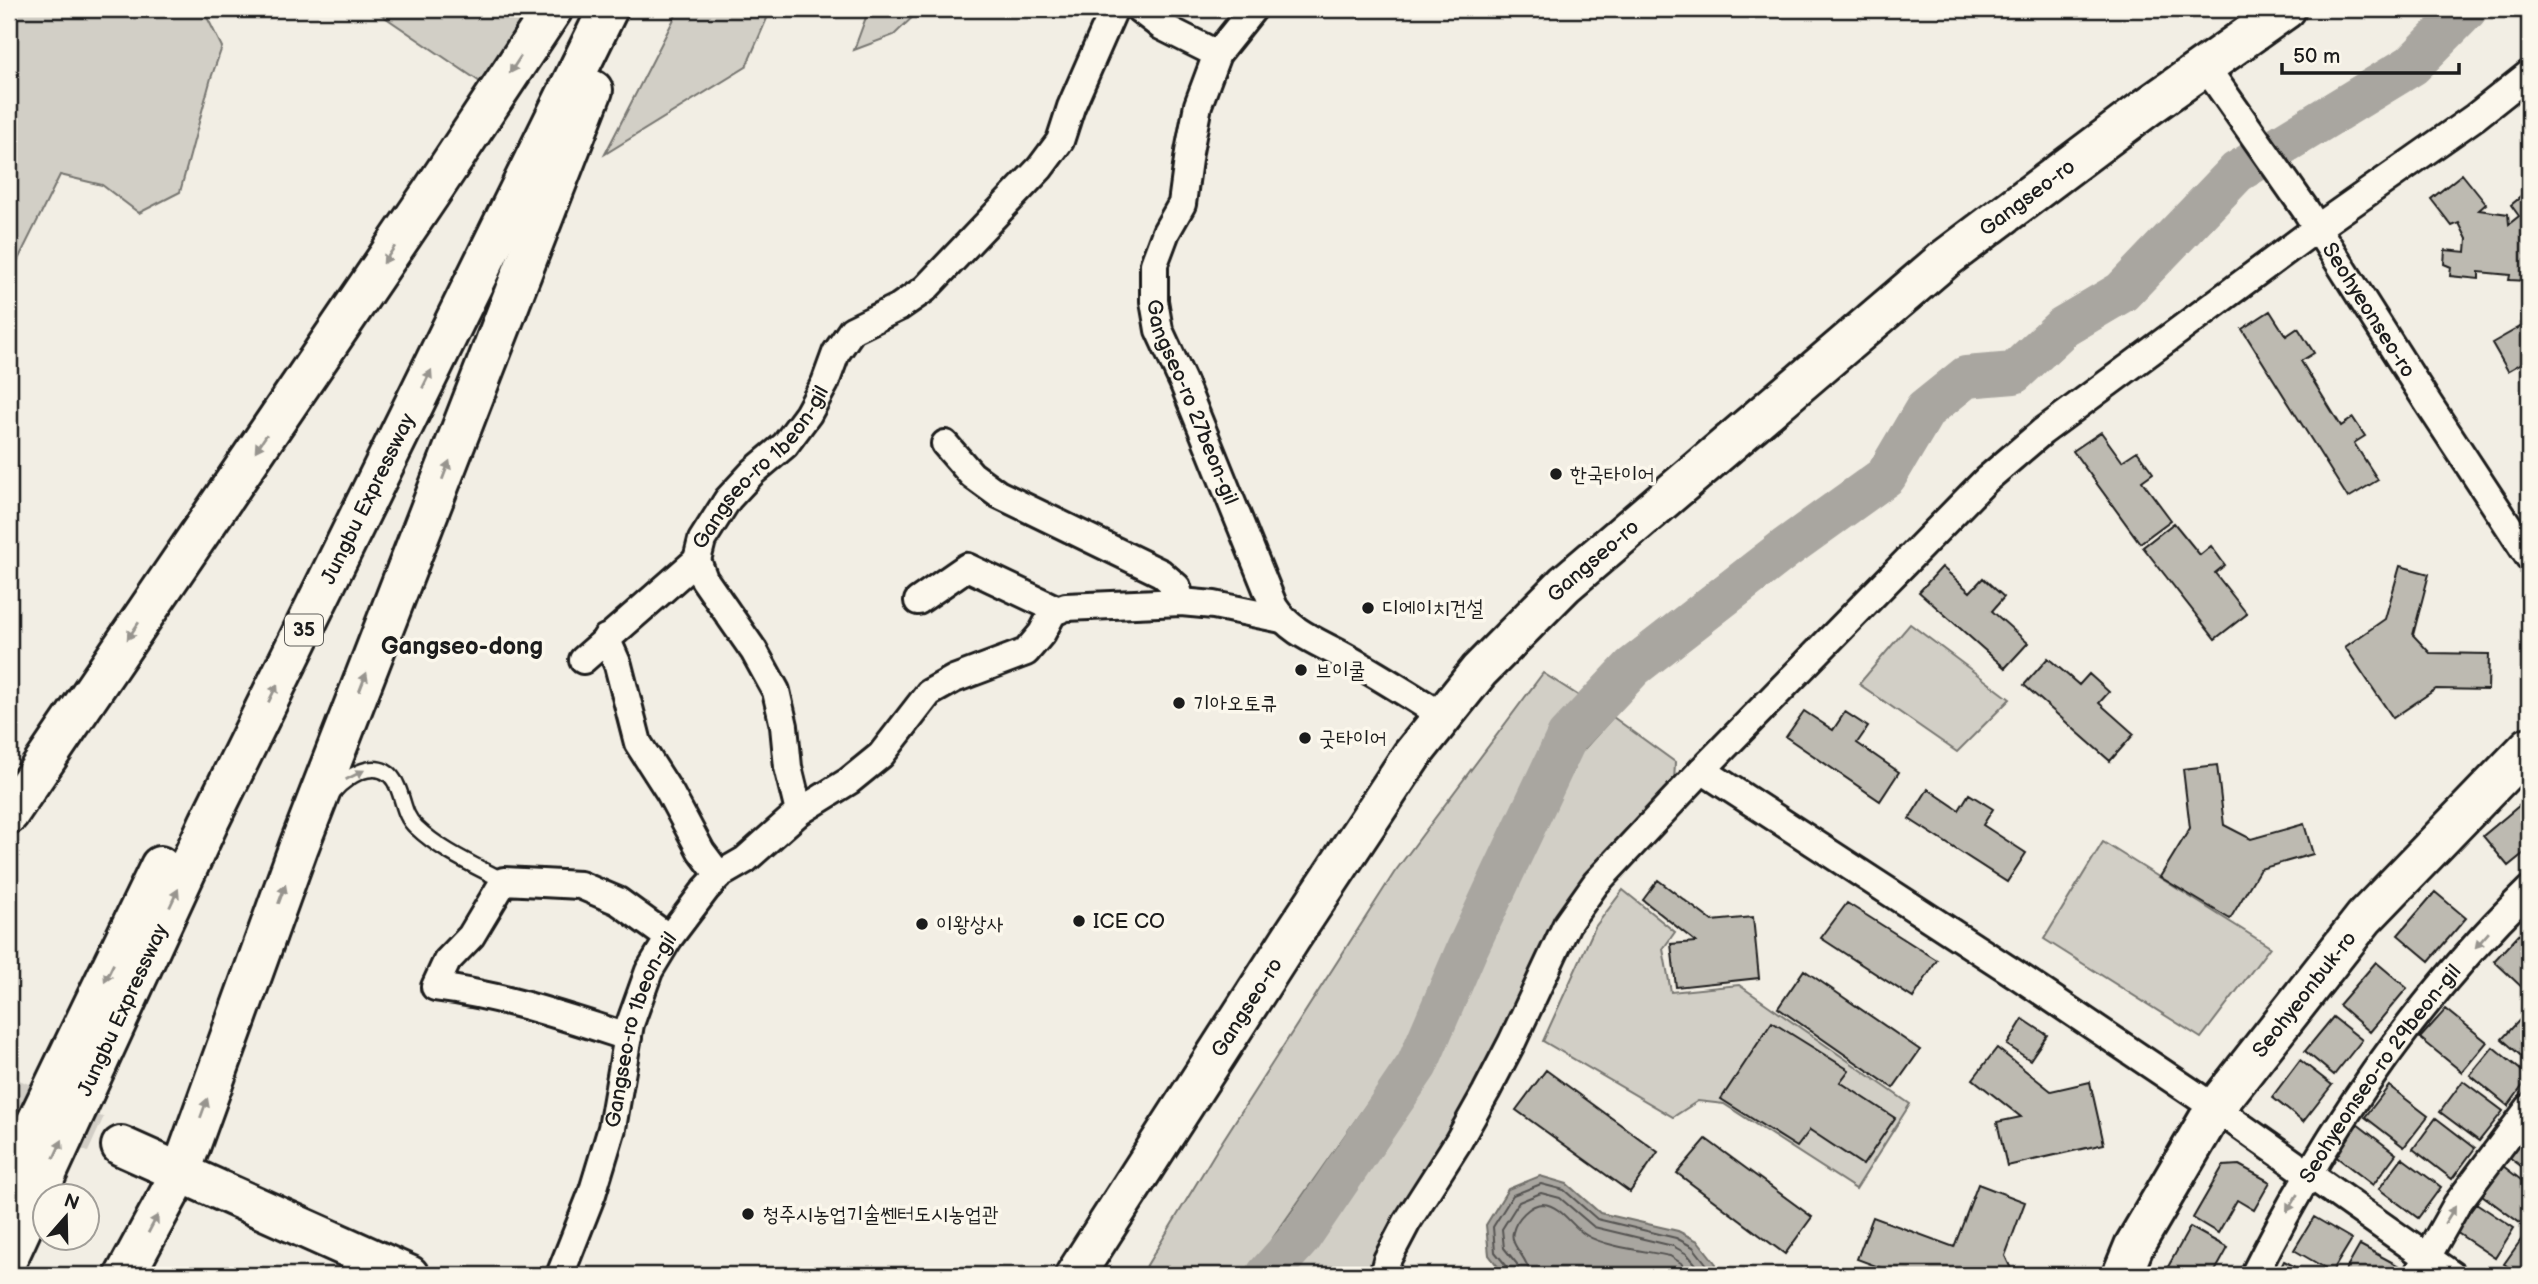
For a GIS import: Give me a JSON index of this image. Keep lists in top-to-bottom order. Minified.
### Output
{"streets":{"main road":["Gangseo-ro","Jungbu Expressway","35","Seohyeonbuk-ro"],"street":["Seohyeonseo-ro","Gangseo-ro 27beon-gil","Gangseo-ro 1beon-gil","Seohyeonseo-ro 29beon-gil"]},"crossings":[["Gangseo-ro","Seohyeonseo-ro"],["Gangseo-ro","Gangseo-ro 27beon-gil"]],"districts":["Gangseo-dong"],"places":["한국타이어","디에이치건설","브이쿨","기아오토큐","굿타이어","ICE CO","이왕상사","청주시농업기술쎈터도시농업관"],"scale_bar":"50 m","north":"top"}
